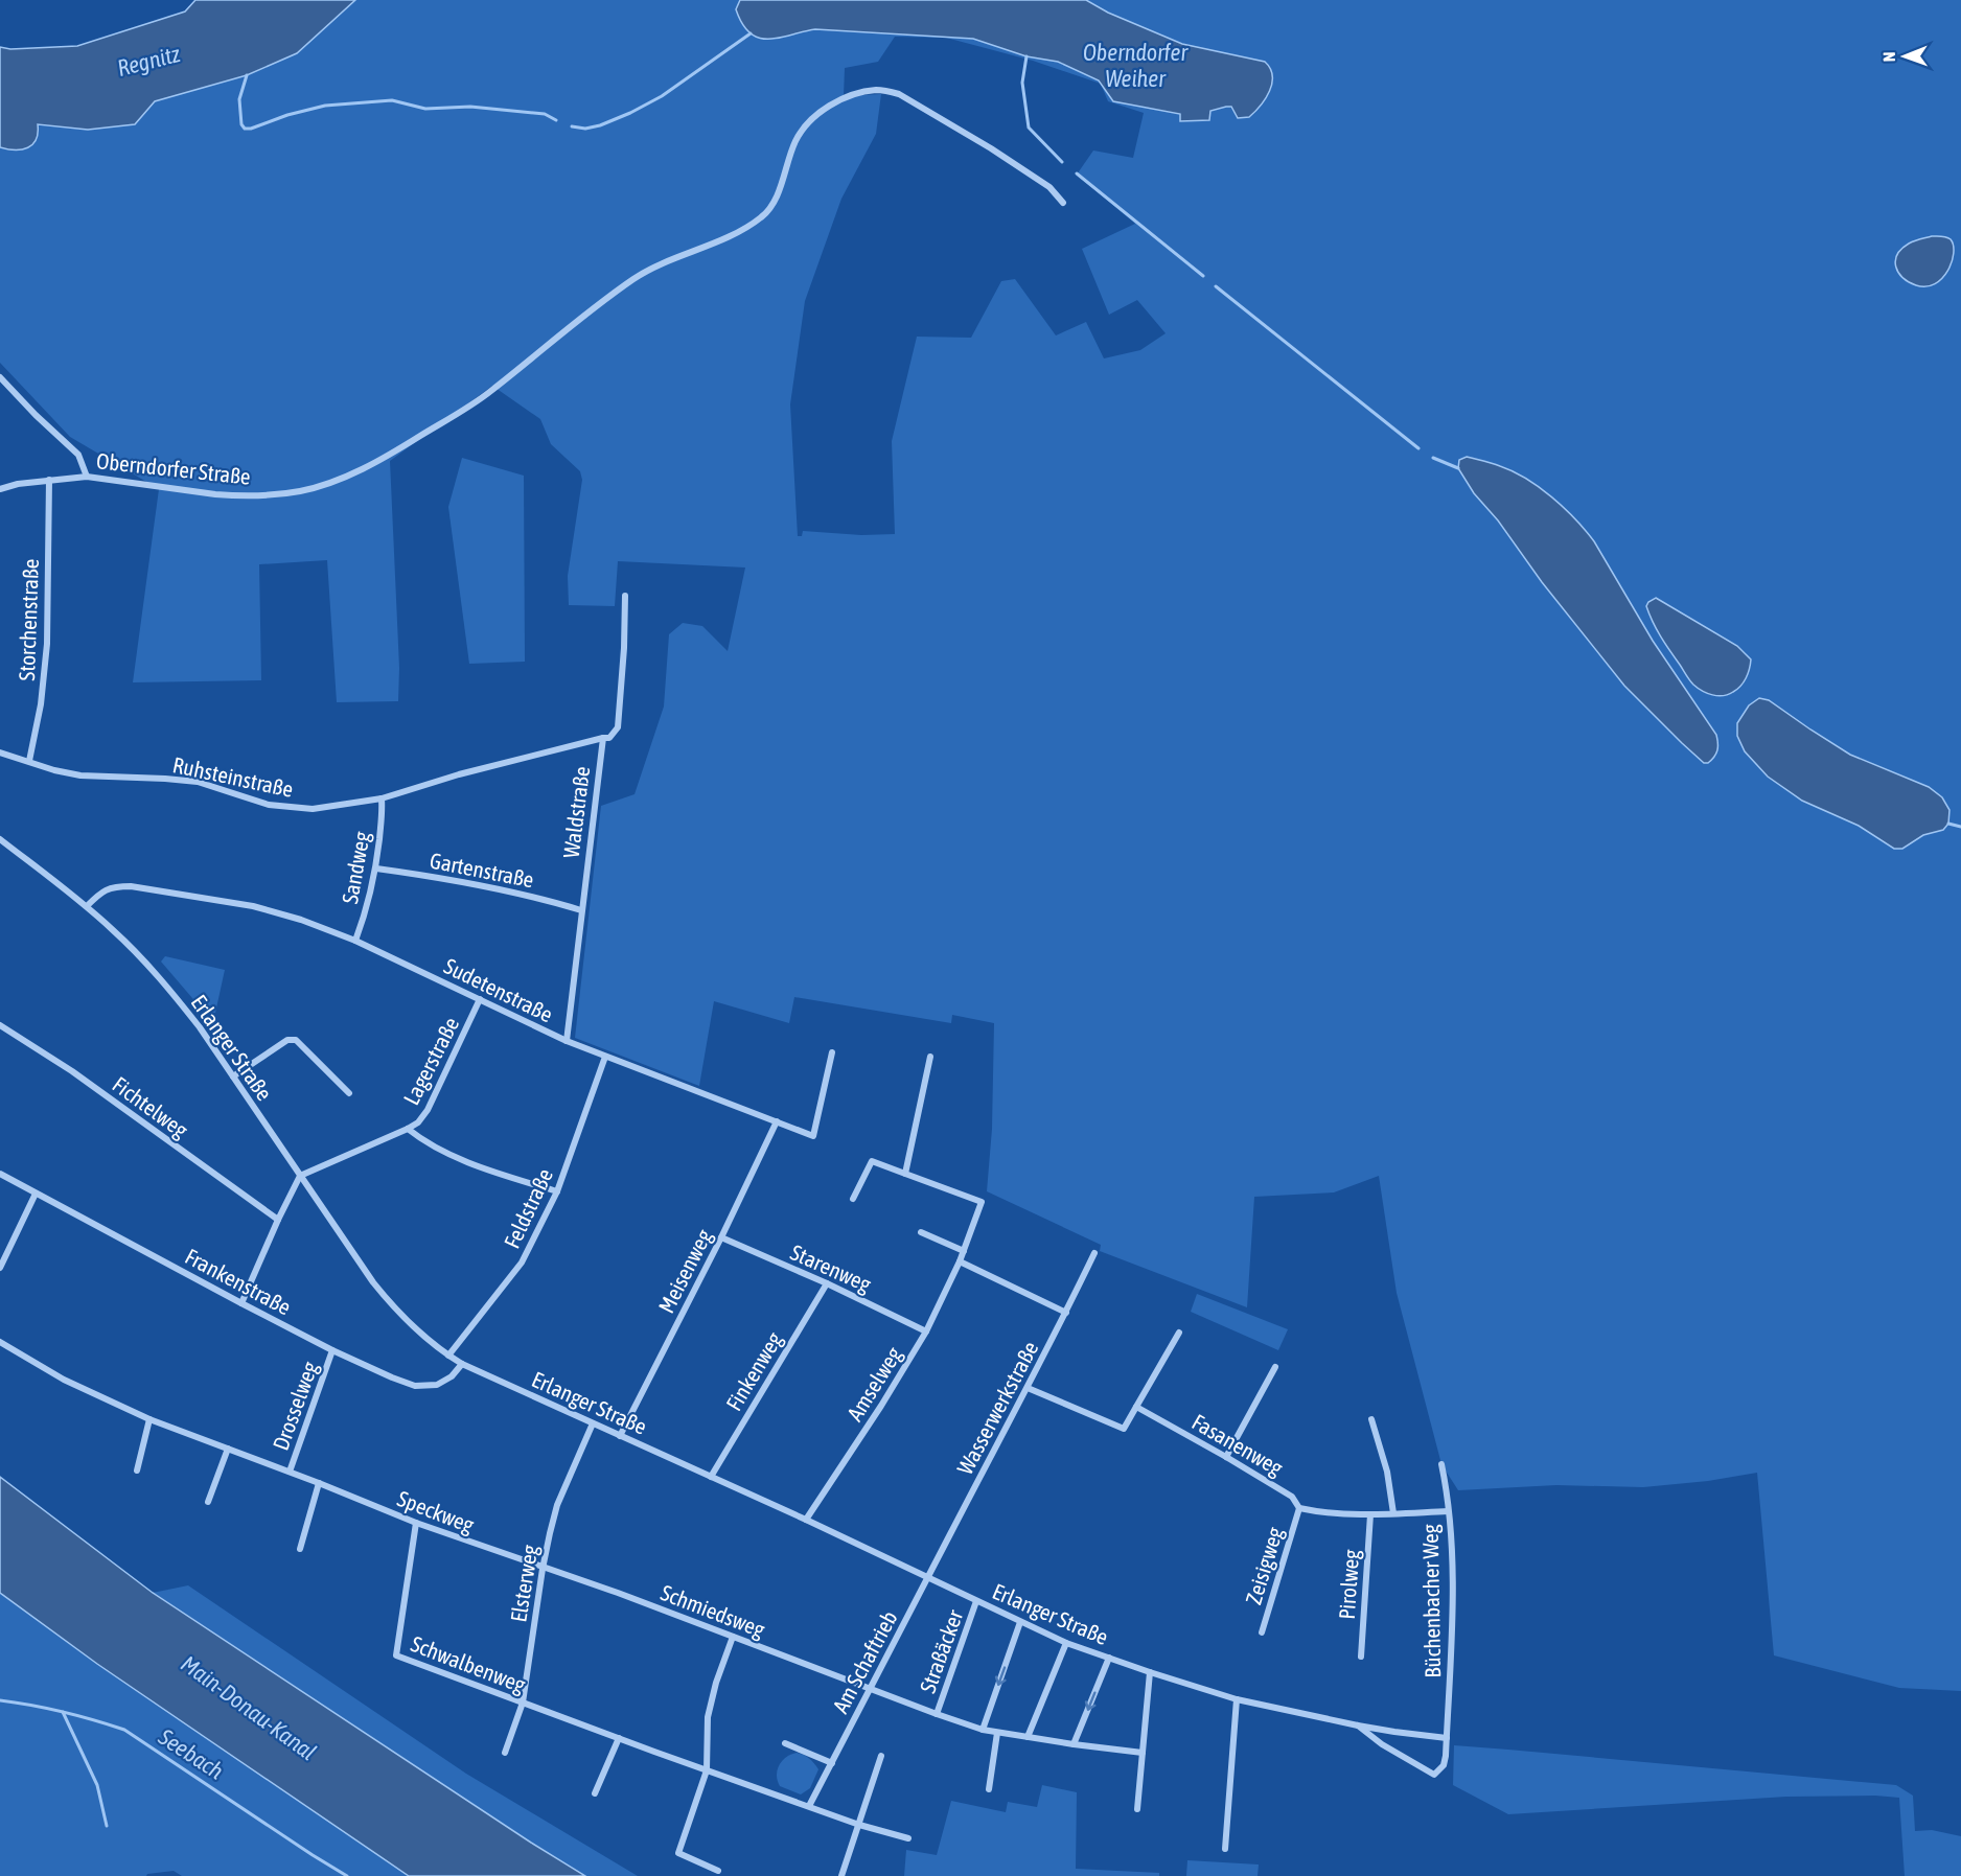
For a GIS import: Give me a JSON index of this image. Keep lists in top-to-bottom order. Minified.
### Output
{"streets":{"street":["Oberndorfer Straße","Storchenstraße","Ruhsteinstraße","Waldstraße","Sandweg","Gartenstraße","Sudetenstraße","Erlanger Straße","Lagerstraße","Fichtelweg","Feldstraße","Starenweg","Meisenweg","Frankenstraße","Finkenweg","Amselweg","Drosselweg","Wasserwerkstraße","Fasanenweg","Speckweg","Zeisigweg","Elsterweg","Pirolweg","Büchenbacher Weg","Schmiedsweg","Straßäcker","Am Schaftrieb","Schwalbenweg"]},"crossings":[["Oberndorfer Straße","Storchenstraße"],["Storchenstraße","Ruhsteinstraße"],["Ruhsteinstraße","Waldstraße"],["Ruhsteinstraße","Sandweg"],["Waldstraße","Gartenstraße"],["Waldstraße","Sudetenstraße"],["Sandweg","Gartenstraße"],["Sandweg","Sudetenstraße"],["Sudetenstraße","Erlanger Straße"],["Sudetenstraße","Lagerstraße"],["Sudetenstraße","Feldstraße"],["Sudetenstraße","Meisenweg"],["Erlanger Straße","Lagerstraße"],["Erlanger Straße","Feldstraße"],["Erlanger Straße","Meisenweg"],["Erlanger Straße","Frankenstraße"],["Erlanger Straße","Finkenweg"],["Erlanger Straße","Amselweg"],["Erlanger Straße","Wasserwerkstraße"],["Erlanger Straße","Elsterweg"],["Erlanger Straße","Büchenbacher Weg"],["Erlanger Straße","Straßäcker"],["Erlanger Straße","Am Schaftrieb"],["Starenweg","Meisenweg"],["Starenweg","Finkenweg"],["Starenweg","Amselweg"],["Frankenstraße","Drosselweg"],["Drosselweg","Speckweg"],["Wasserwerkstraße","Am Schaftrieb"],["Fasanenweg","Zeisigweg"],["Speckweg","Elsterweg"],["Speckweg","Schmiedsweg"],["Speckweg","Schwalbenweg"],["Elsterweg","Schmiedsweg"],["Elsterweg","Schwalbenweg"],["Schmiedsweg","Straßäcker"],["Schmiedsweg","Am Schaftrieb"],["Straßäcker","Am Schaftrieb"],["Am Schaftrieb","Schwalbenweg"]],"water":["Oberndorfer Weiher","Regnitz","Main-Donau-Kanal","Seebach"],"north":"left"}
